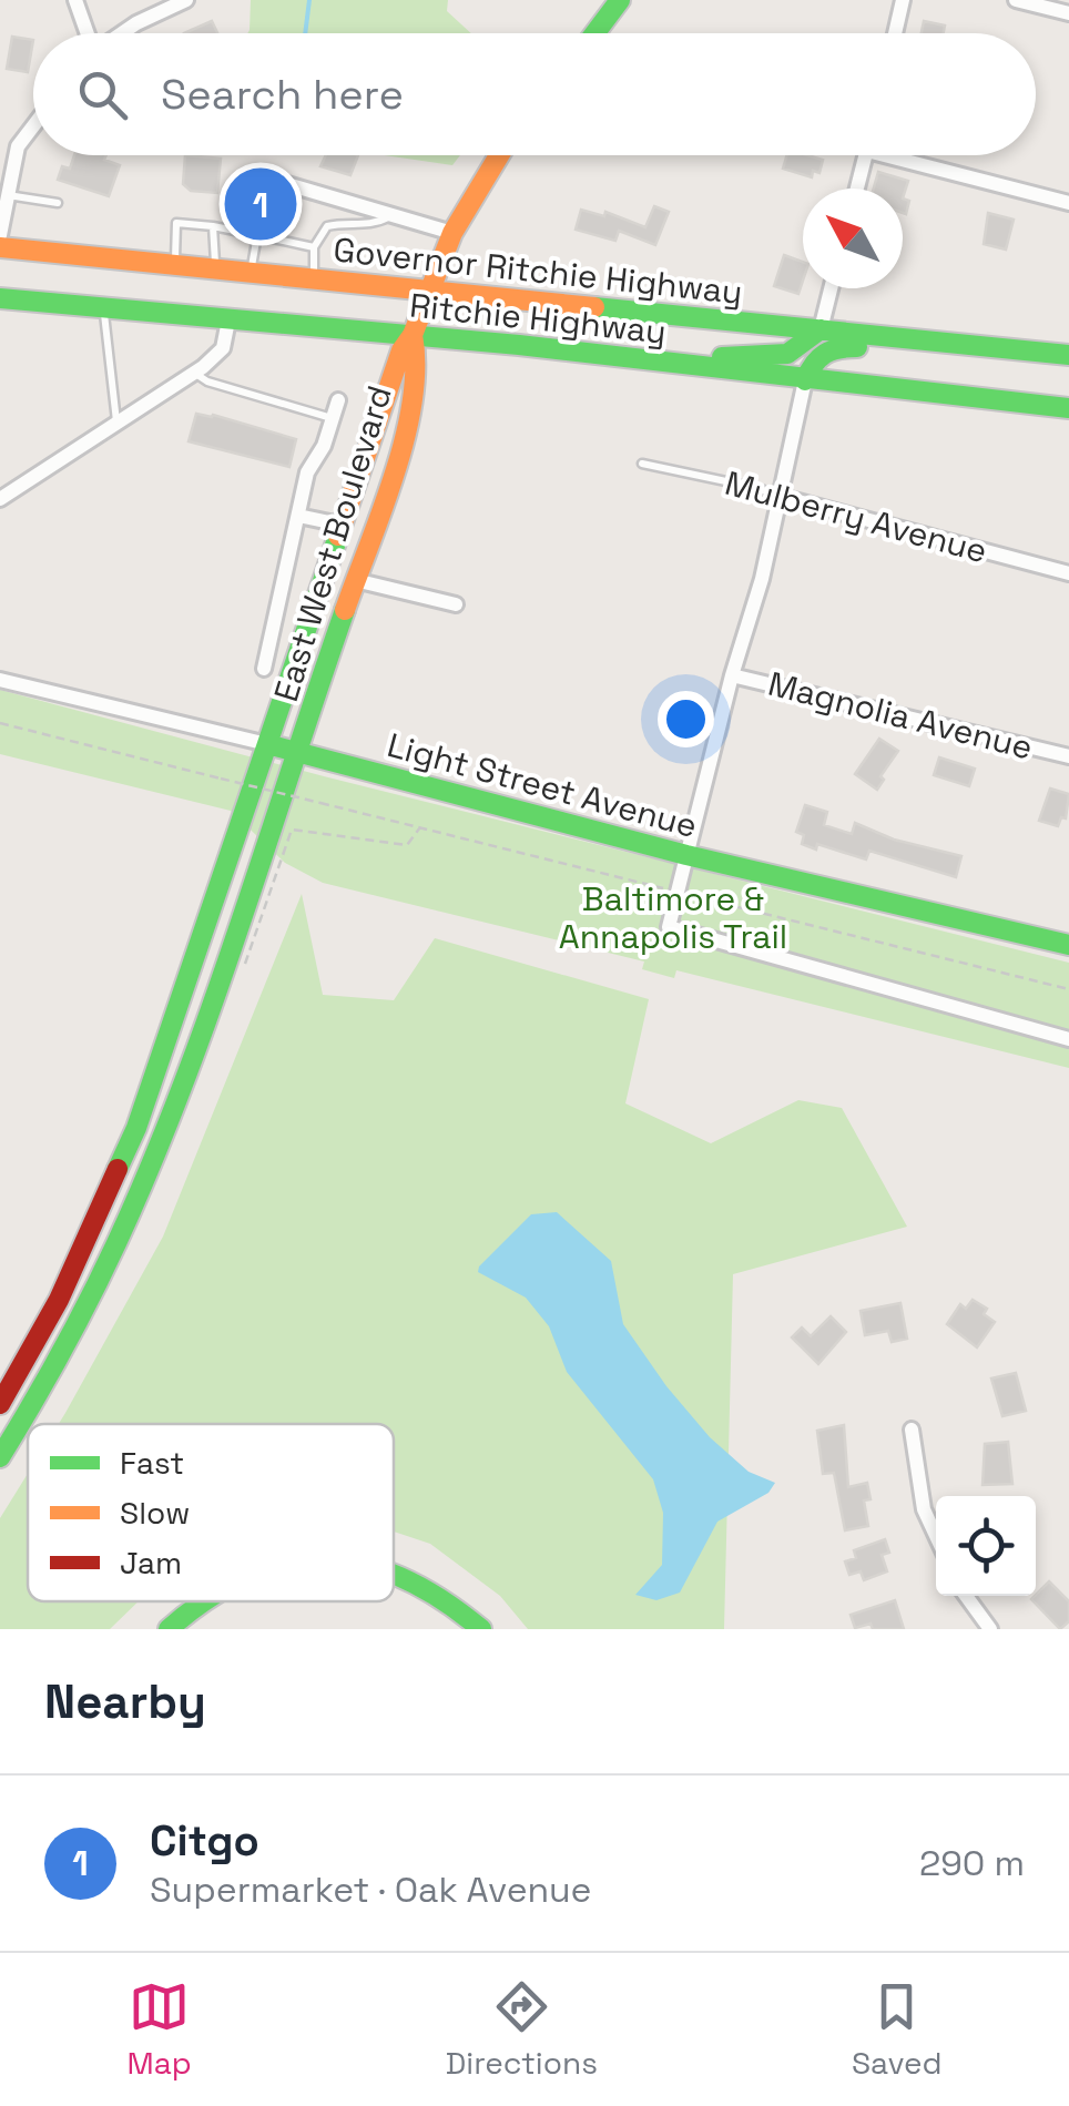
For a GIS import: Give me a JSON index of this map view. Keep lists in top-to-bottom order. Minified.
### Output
{"streets":{"main road":["Governor Ritchie Highway","Ritchie Highway","East West Boulevard","Light Street Avenue"],"street":["Mulberry Avenue","Magnolia Avenue"]},"crossings":[["Ritchie Highway","East West Boulevard"],["East West Boulevard","Light Street Avenue"]],"parks":["Baltimore & Annapolis Trail"],"legend":["Fast","Slow","Jam"],"north":"top left","page":{"search":"Search here","pins":"1","heading":"Nearby","list":[{"mark":"1","name":"Citgo","note":"Supermarket · Oak Avenue","value":"290 m"}],"nav":["Map","Directions","Saved"]}}
